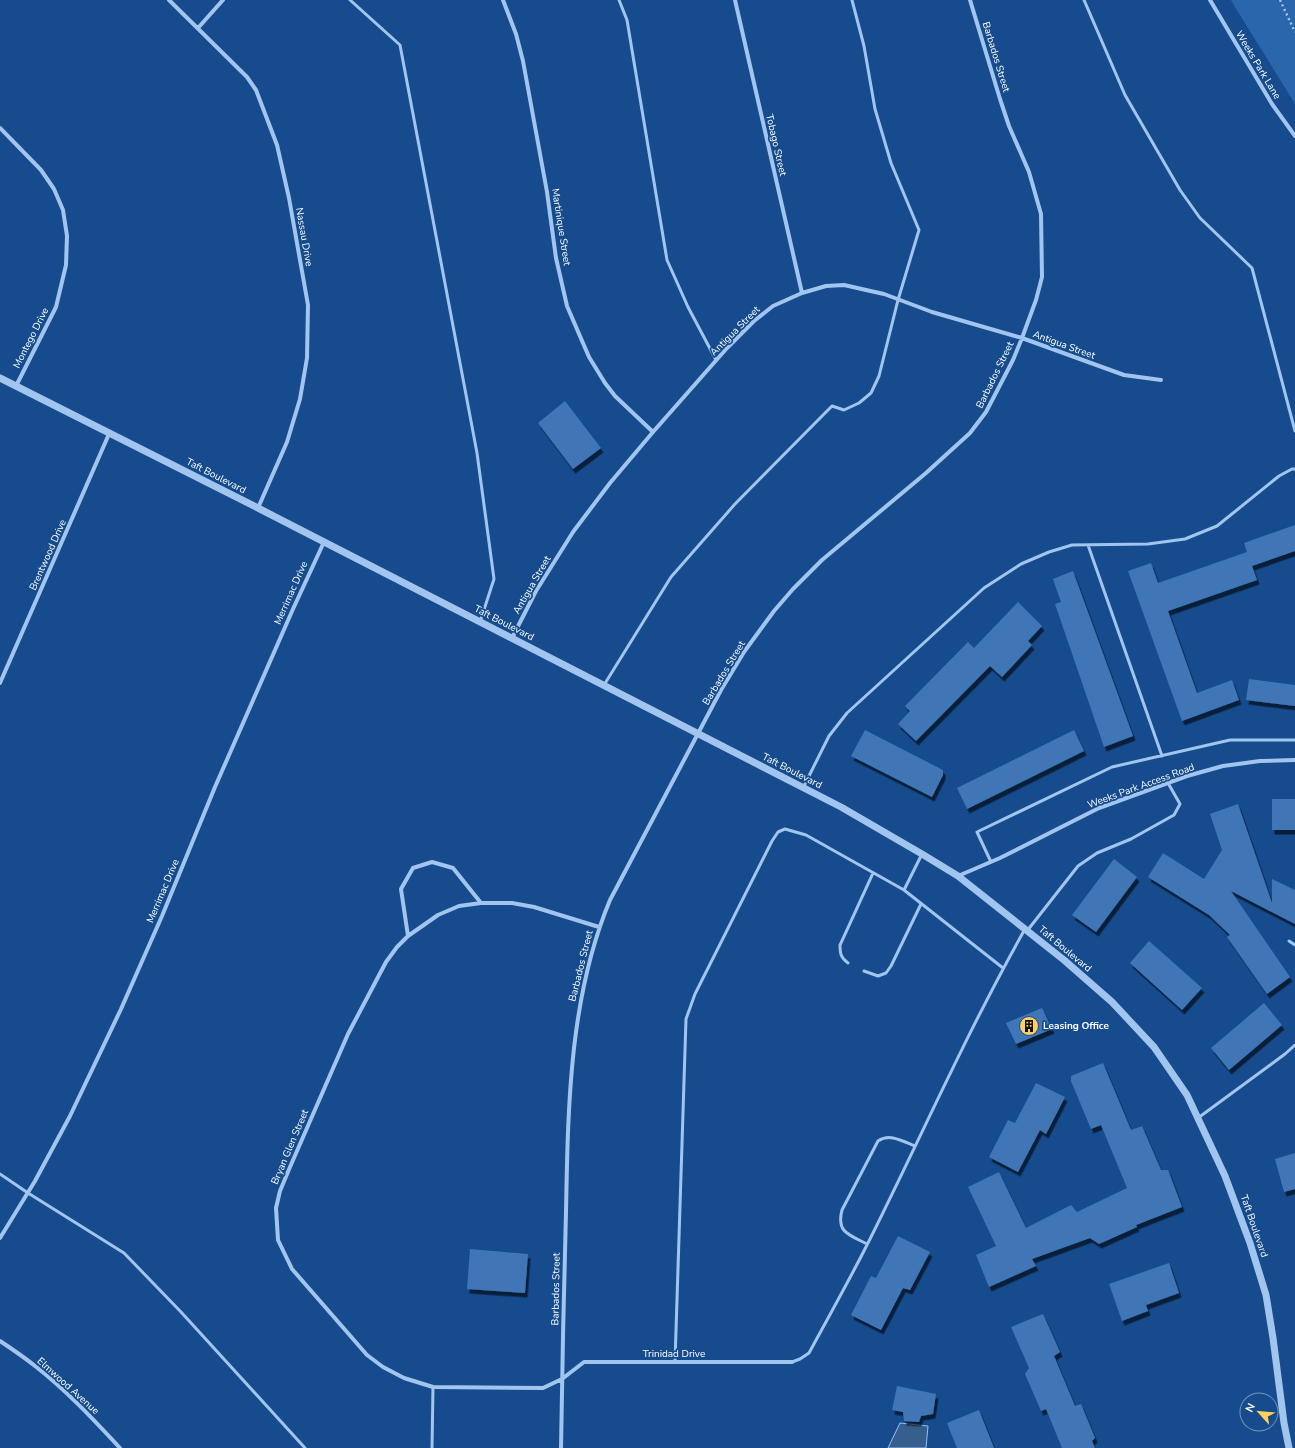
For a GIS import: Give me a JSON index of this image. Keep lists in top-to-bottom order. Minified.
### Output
{"streets":{"street":["Barbados Street","Weeks Park Lane","Tobago Street","Martinique Street","Nassau Drive","Antigua Street","Montego Drive","Taft Boulevard","Brentwood Drive","Merrimac Drive","Weeks Park Access Road","Bryan Glen Street","Trinidad Drive","Elmwood Avenue"]},"crossings":[["Barbados Street","Antigua Street"],["Barbados Street","Taft Boulevard"],["Barbados Street","Bryan Glen Street"],["Barbados Street","Trinidad Drive"],["Tobago Street","Antigua Street"],["Martinique Street","Antigua Street"],["Nassau Drive","Taft Boulevard"],["Antigua Street","Taft Boulevard"],["Montego Drive","Taft Boulevard"],["Taft Boulevard","Brentwood Drive"],["Taft Boulevard","Merrimac Drive"],["Taft Boulevard","Weeks Park Access Road"],["Bryan Glen Street","Trinidad Drive"]],"places":{"building":["Leasing Office"]},"north":"top left"}
